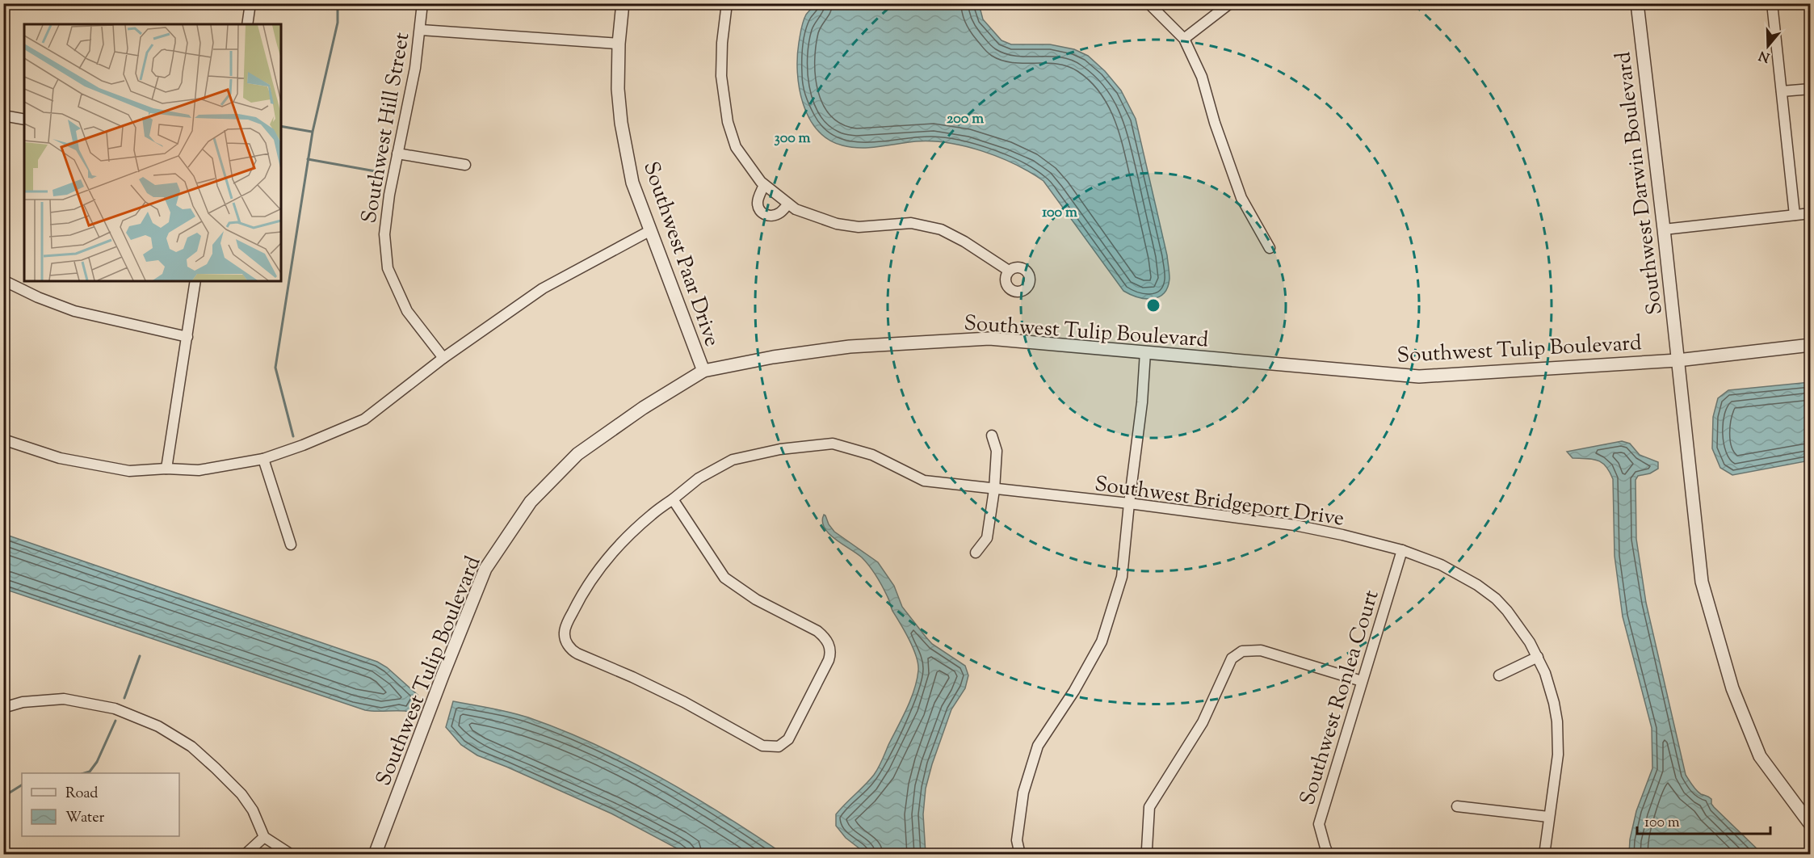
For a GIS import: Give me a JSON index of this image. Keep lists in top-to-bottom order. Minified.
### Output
{"streets":{"street":["Southwest Hill Street","Southwest Darwin Boulevard","Southwest Paar Drive","Southwest Tulip Boulevard","Southwest Bridgeport Drive","Southwest Ronlea Court"]},"crossings":[["Southwest Darwin Boulevard","Southwest Tulip Boulevard"],["Southwest Paar Drive","Southwest Tulip Boulevard"],["Southwest Bridgeport Drive","Southwest Ronlea Court"]],"legend":["Road","Water"],"scale_bar":"100 m","north":"bottom","rings":["200 m","300 m","100 m"]}
